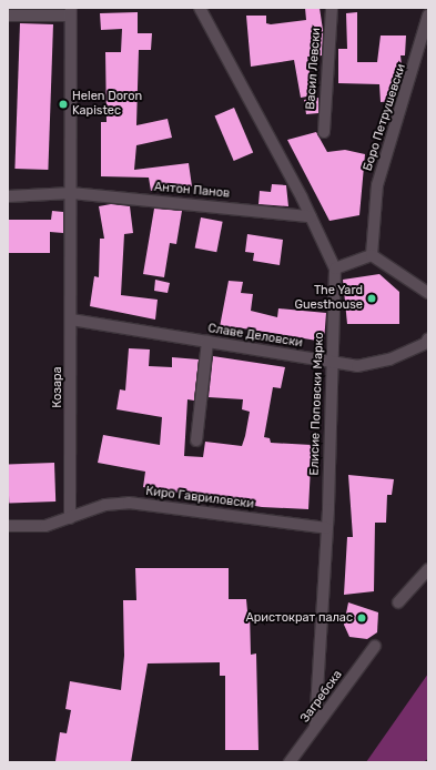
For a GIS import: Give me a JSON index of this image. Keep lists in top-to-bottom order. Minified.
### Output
{"streets":{"street":["Васил Левски","Боро Петрушевски","Антон Панов","Славе Деловски","Козара","Елисие Поповски Марко","Киро Гавриловски","Загребска"]},"crossings":[["Антон Панов","Козара"],["Антон Панов","Елисие Поповски Марко"],["Славе Деловски","Козара"],["Славе Деловски","Елисие Поповски Марко"],["Козара","Киро Гавриловски"],["Елисие Поповски Марко","Киро Гавриловски"],["Елисие Поповски Марко","Загребска"]],"places":["Helen Doron Kapistec","The Yard Guesthouse","Аристократ палас"]}
